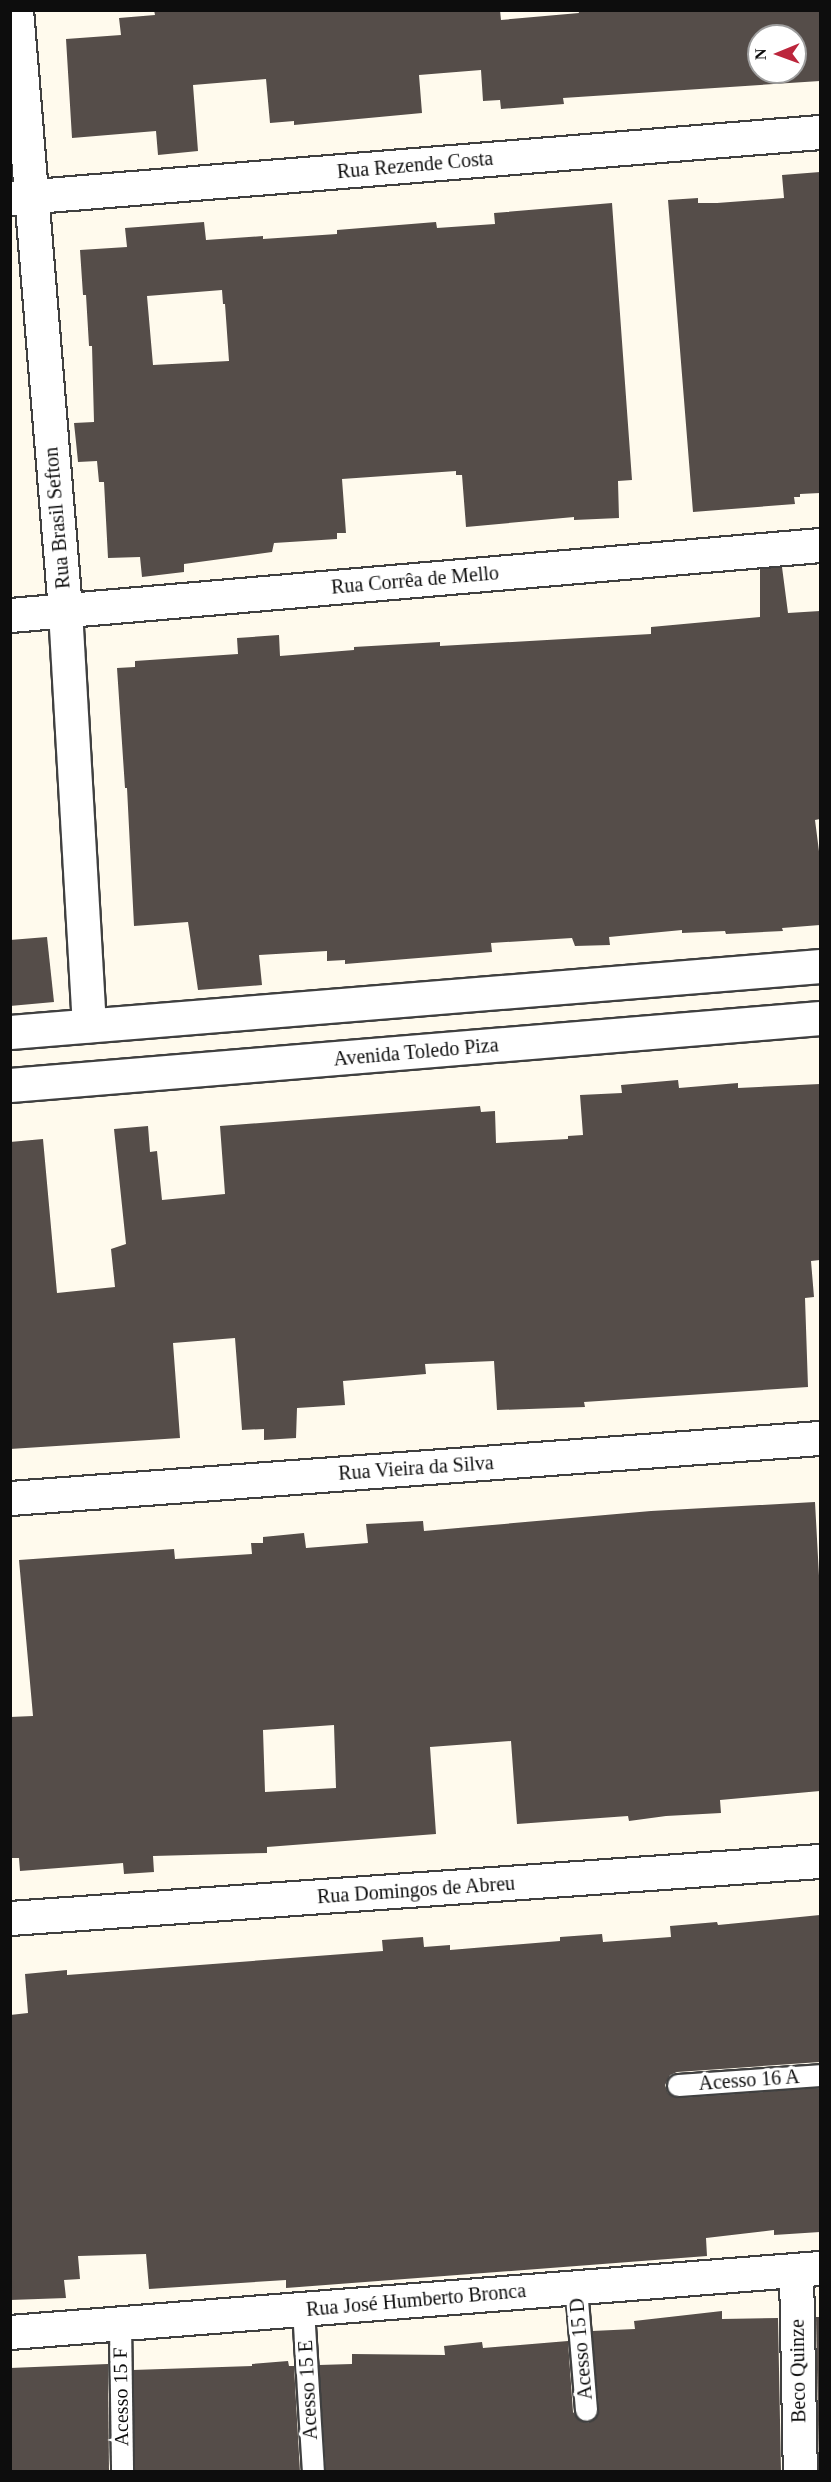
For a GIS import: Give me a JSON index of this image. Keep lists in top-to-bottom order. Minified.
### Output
{"streets":{"street":["Rua Rezende Costa","Rua Brasil Sefton","Rua Corrêa de Mello","Avenida Toledo Piza","Rua Vieira da Silva","Rua Domingos de Abreu","Rua José Humberto Bronca","Beco Quinze"],"lane":["Acesso 16 A","Acesso 15 D","Acesso 15 E","Acesso 15 F"]},"crossings":[["Rua Rezende Costa","Rua Brasil Sefton"],["Rua Brasil Sefton","Rua Corrêa de Mello"],["Rua José Humberto Bronca","Acesso 15 D"],["Rua José Humberto Bronca","Beco Quinze"],["Rua José Humberto Bronca","Acesso 15 E"],["Rua José Humberto Bronca","Acesso 15 F"]],"north":"left"}
